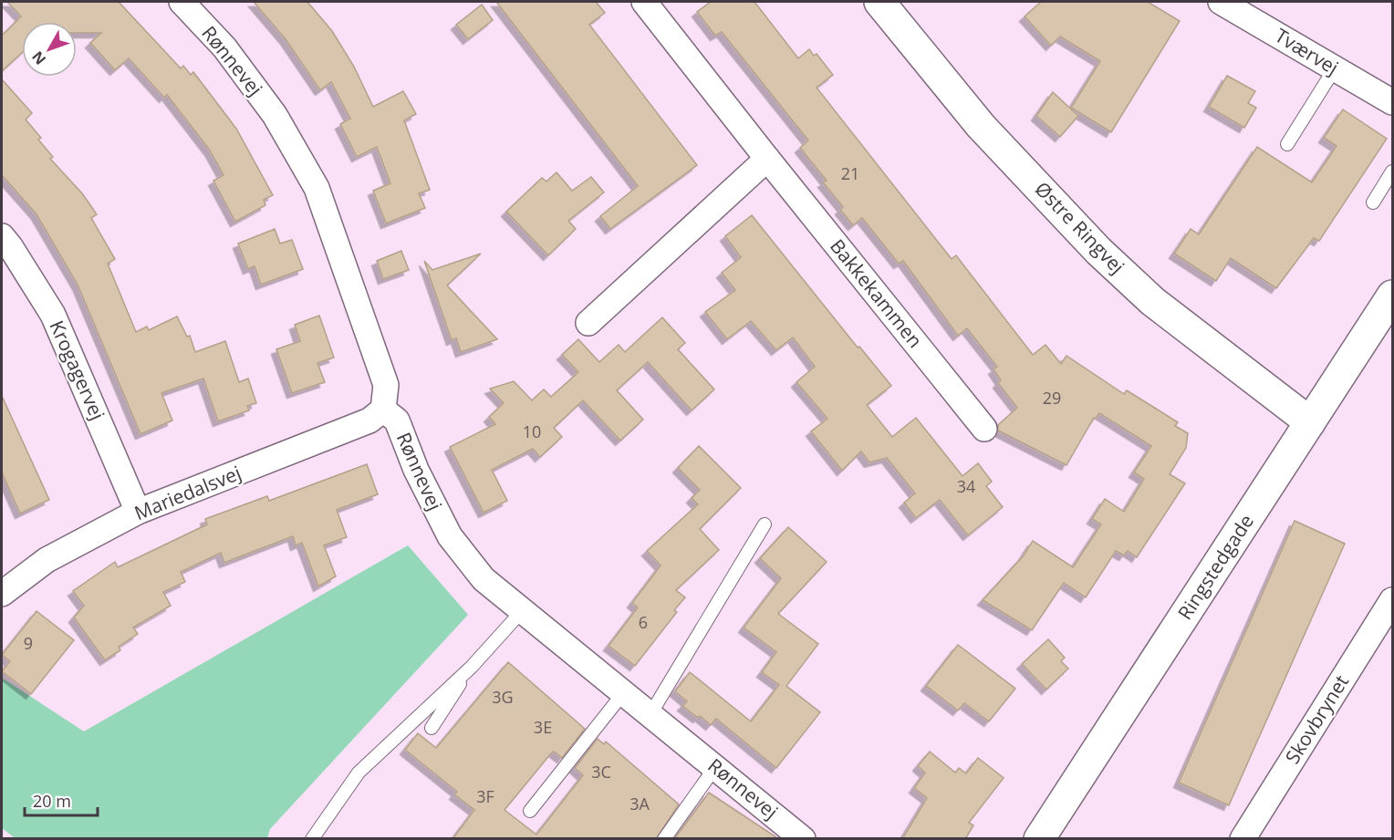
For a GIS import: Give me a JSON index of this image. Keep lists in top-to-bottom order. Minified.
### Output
{"streets":{"street":["Tværvej","Rønnevej","Østre Ringvej","Bakkekammen","Krogagervej","Mariedalsvej","Ringstedgade","Skovbrynet"]},"crossings":[["Rønnevej","Mariedalsvej"],["Østre Ringvej","Ringstedgade"],["Krogagervej","Mariedalsvej"]],"house_numbers":["21","29","10","34","6","9","3G","3E","3C","3F","3A"],"scale_bar":"20 m","north":"bottom left"}
